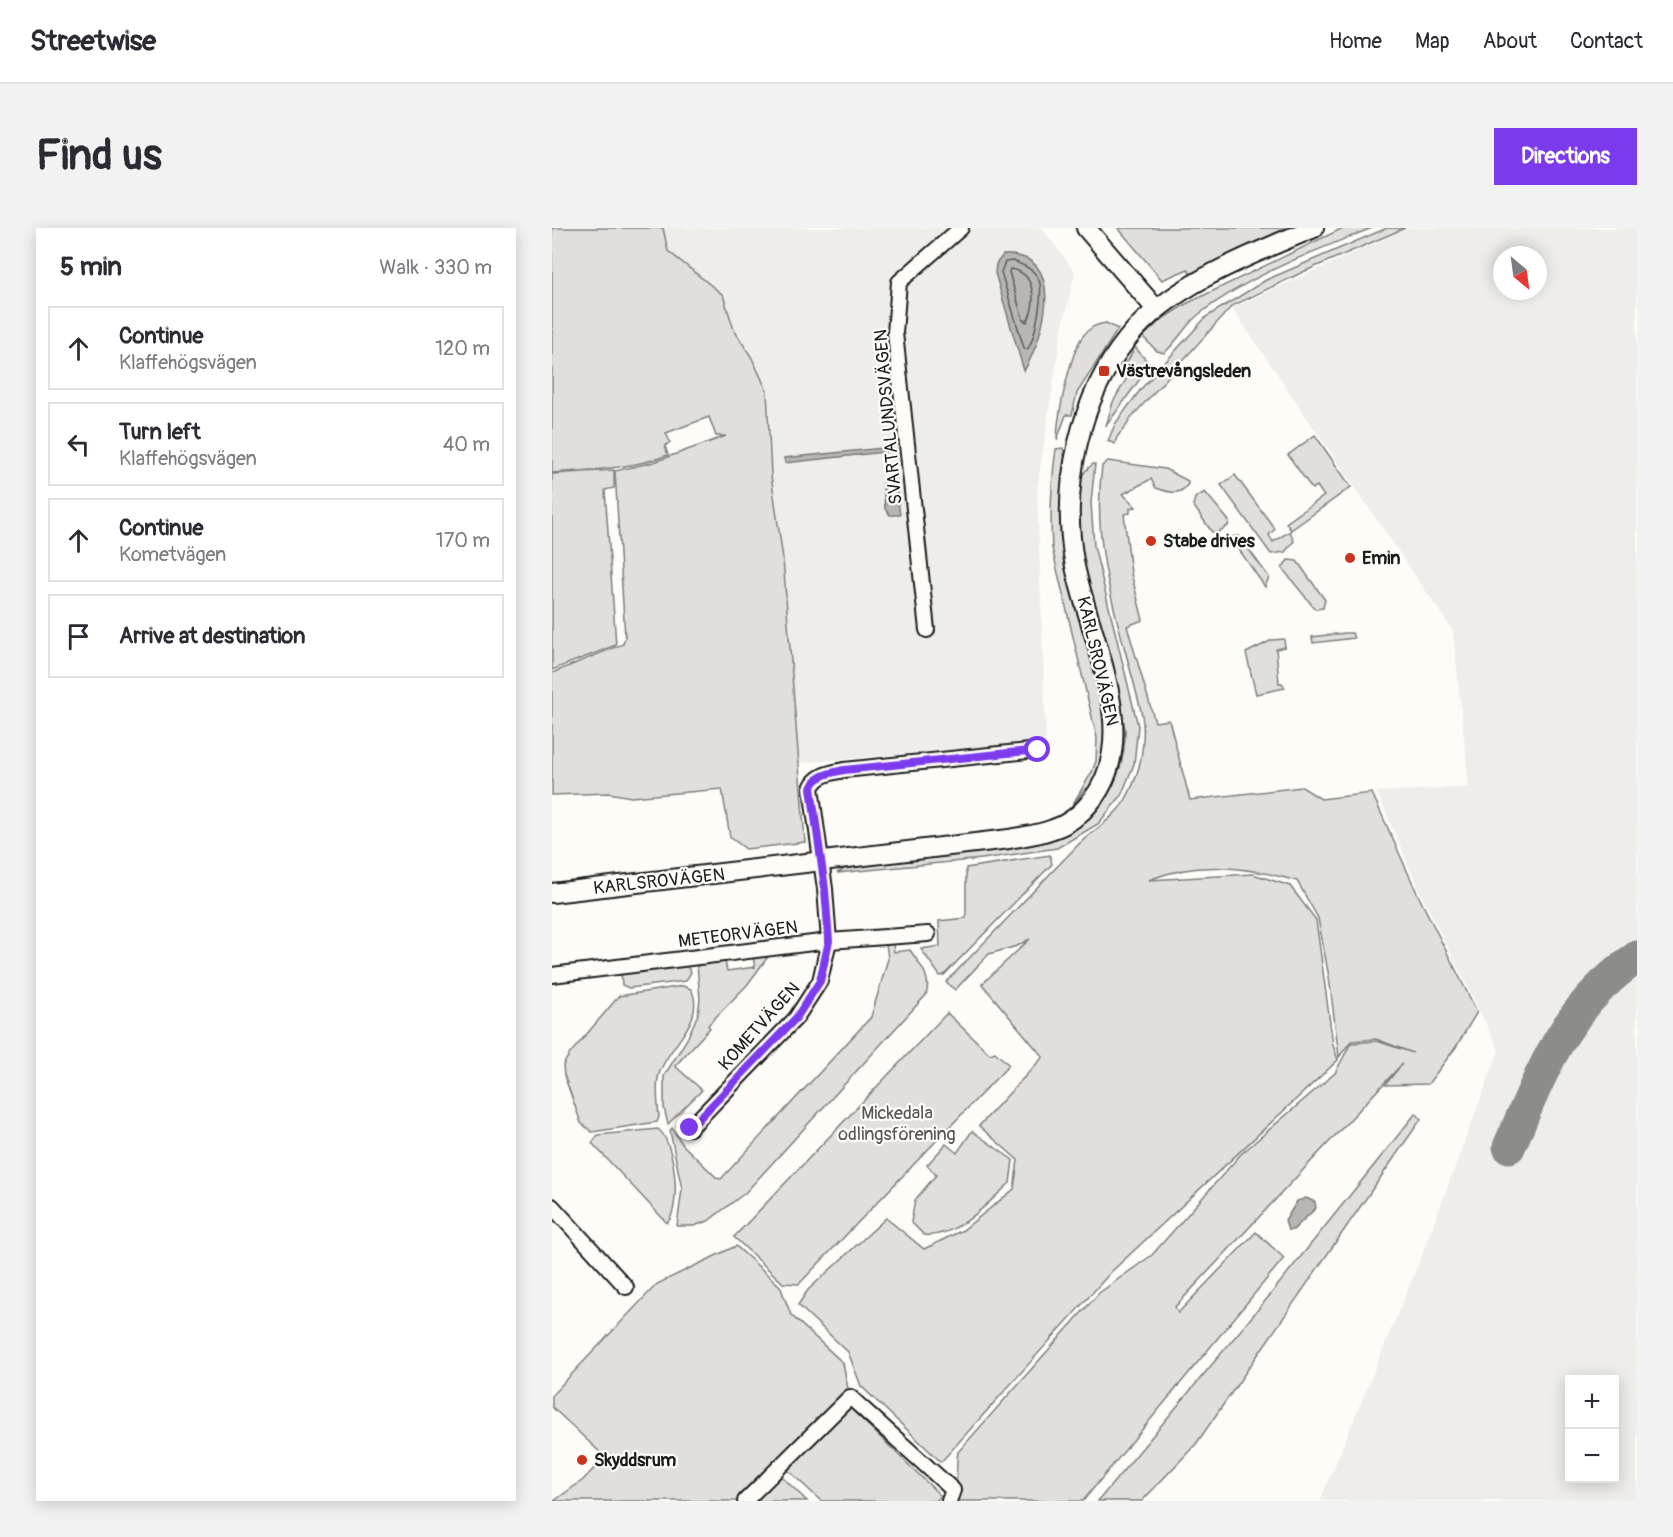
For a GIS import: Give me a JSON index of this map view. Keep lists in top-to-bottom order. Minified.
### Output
{"streets":{"street":["SVARTALUNDSVÄGEN","KARLSROVÄGEN","METEORVÄGEN","KOMETVÄGEN"]},"crossings":[["KARLSROVÄGEN","KOMETVÄGEN"],["METEORVÄGEN","KOMETVÄGEN"]],"parks":["Mickedala odlingsförening"],"places":{"transit":["Västrevångsleden"],"other":["Stabe drives","Emin","Skyddsrum"]},"north":"bottom right","page":{"header":"Streetwise","nav":["Home","Map","About","Contact"],"buttons":"Directions","title":"Find us","heading":["5 min","Walk · 330 m"],"list":[["Continue","Klaffehögsvägen","120 m"],["Turn left","Klaffehögsvägen","40 m"],["Continue","Kometvägen","170 m"],"Arrive at destination"],"map_buttons":["+","−"]}}
